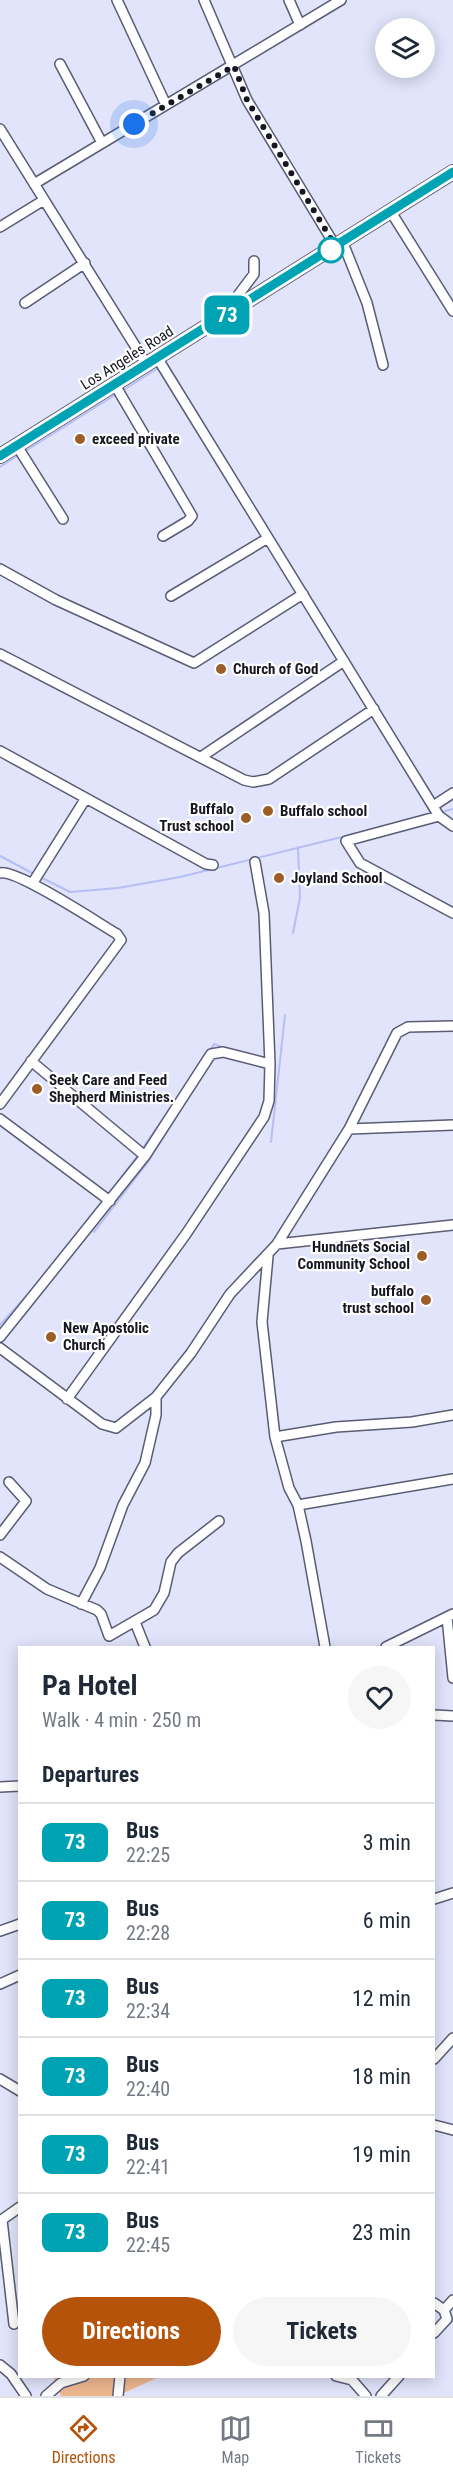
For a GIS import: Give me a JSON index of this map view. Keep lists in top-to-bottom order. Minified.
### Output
{"streets":{"main road":["Los Angeles Road"]},"places":["exceed private","Church of God","Buffalo school","Buffalo Trust school","Joyland School","Seek Care and Feed Shepherd Ministries.","Hundnets Social Community School","buffalo trust school","New Apostolic Church"],"lines":["bus line 73"],"page":{"on_map":"73","heading":[["Pa Hotel","Walk · 4 min · 250 m"],"Departures"],"list":[{"mark":"73","name":"Bus","note":"22:25","value":"3 min"},{"mark":"73","name":"Bus","note":"22:28","value":"6 min"},{"mark":"73","name":"Bus","note":"22:34","value":"12 min"},{"mark":"73","name":"Bus","note":"22:40","value":"18 min"},{"mark":"73","name":"Bus","note":"22:41","value":"19 min"},{"mark":"73","name":"Bus","note":"22:45","value":"23 min"}],"buttons":["Directions","Tickets"],"tabs":["Directions","Map","Tickets"]}}
